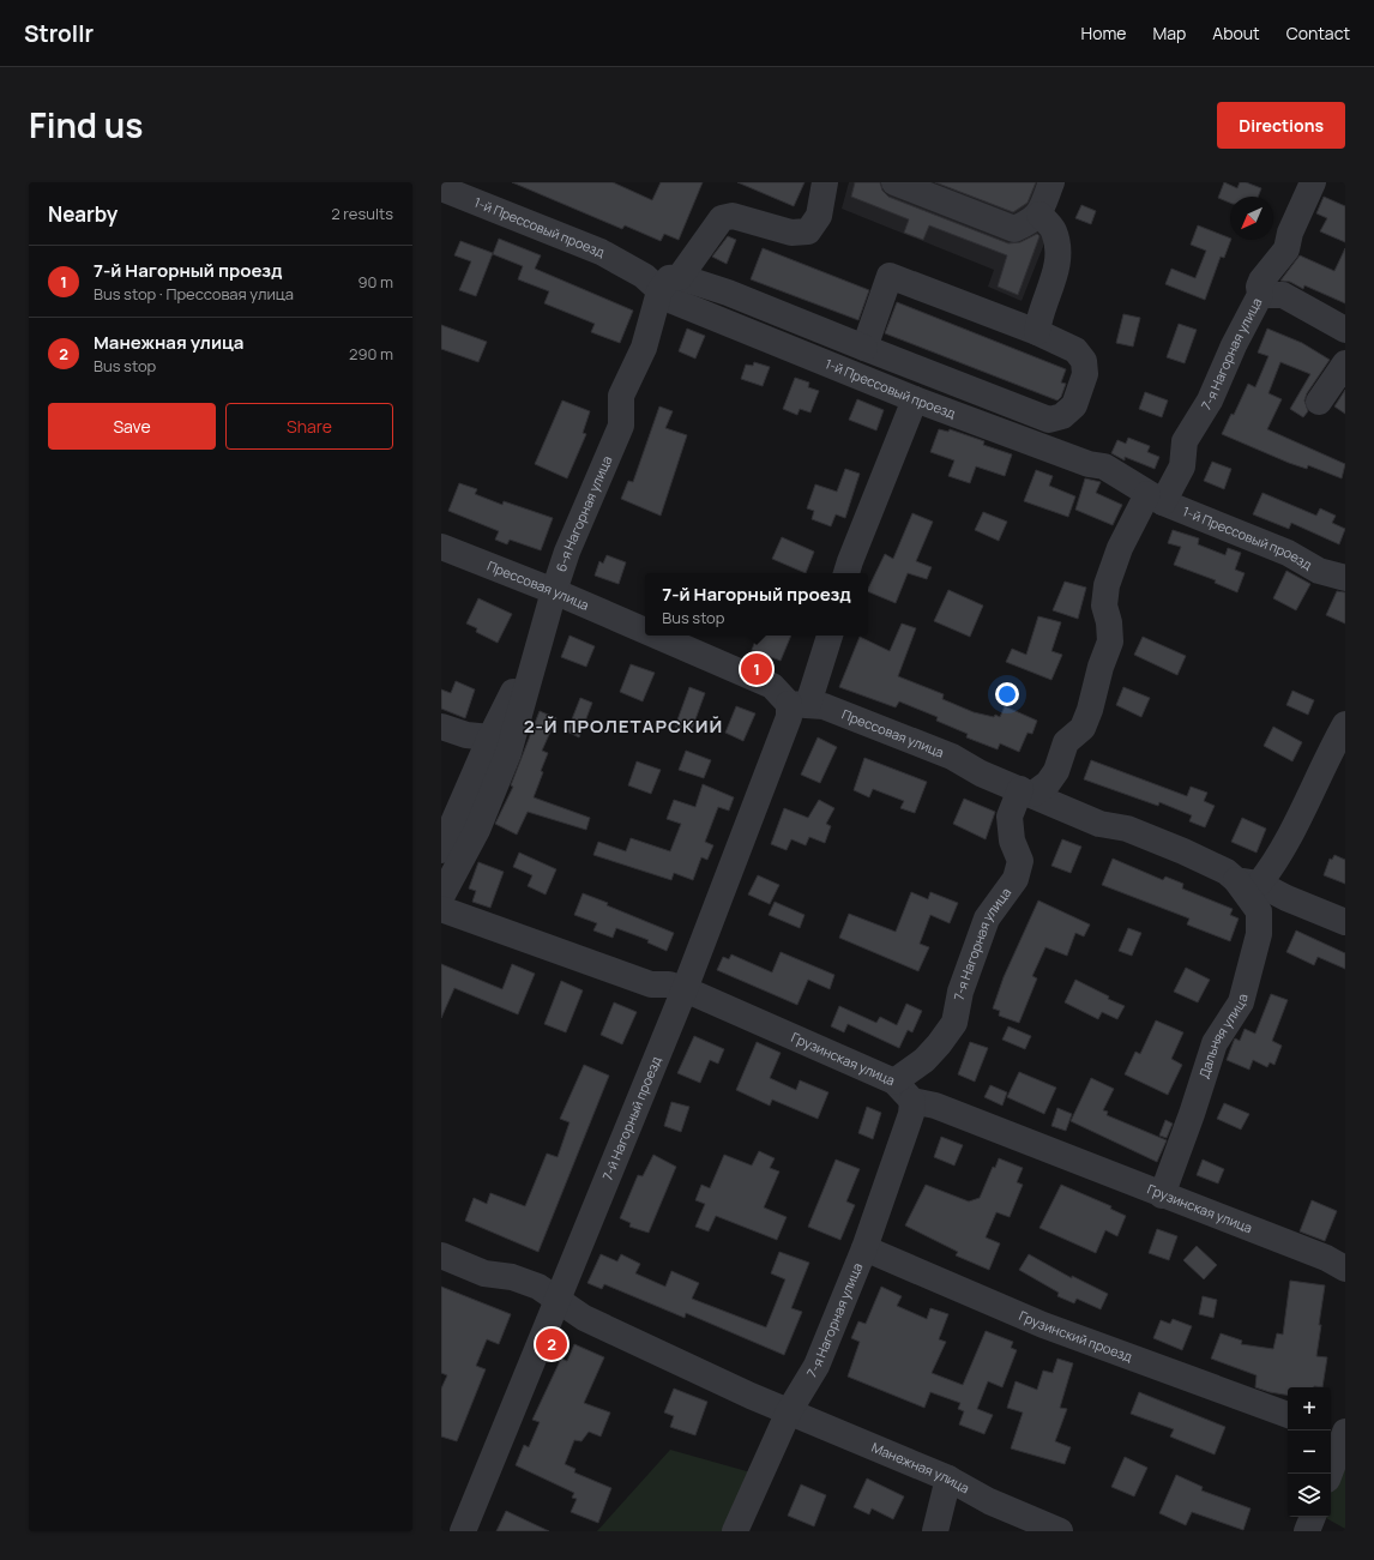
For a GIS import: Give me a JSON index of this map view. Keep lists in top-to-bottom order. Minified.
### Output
{"streets":{"street":["1-й Прессовый проезд","7-я Нагорная улица","6-я Нагорная улица","Прессовая улица","Дальняя улица","Грузинская улица","7-й Нагорный проезд","Грузинский проезд","Манежная улица"]},"crossings":[["1-й Прессовый проезд","7-я Нагорная улица"],["1-й Прессовый проезд","6-я Нагорная улица"],["7-я Нагорная улица","Прессовая улица"],["7-я Нагорная улица","Грузинская улица"],["7-я Нагорная улица","Грузинский проезд"],["7-я Нагорная улица","Манежная улица"],["6-я Нагорная улица","Прессовая улица"],["Прессовая улица","Дальняя улица"],["Прессовая улица","7-й Нагорный проезд"],["Дальняя улица","Грузинская улица"],["Грузинская улица","7-й Нагорный проезд"],["7-й Нагорный проезд","Манежная улица"]],"districts":["2-Й ПРОЛЕТАРСКИЙ"],"north":"bottom left","page":{"header":"Strollr","nav":["Home","Map","About","Contact"],"title":"Find us","buttons":["Directions",["Save","Share"]],"heading":["Nearby","2 results"],"list":[{"mark":"1","name":"7-й Нагорный проезд","note":"Bus stop · Прессовая улица","value":"90 m"},{"mark":"2","name":"Манежная улица","note":"Bus stop","value":"290 m"}],"popup":["7-й Нагорный проезд","Bus stop"],"pins":["1","2"],"map_buttons":["+","−"]}}
